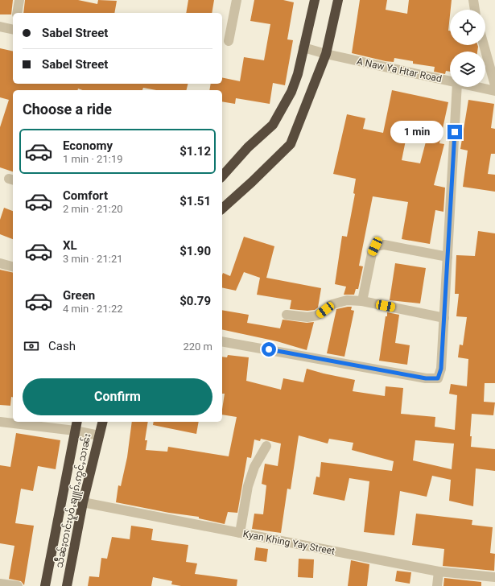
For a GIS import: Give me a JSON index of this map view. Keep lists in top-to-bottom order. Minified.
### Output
{"streets":{"highway":["သဵႅၼ်ႈတၢင်းပူဝ်ႇၶျူၵ်ႉဢွင်ႇသၢၼ်း"],"street":["A Naw Ya Htar Road","Kyan Khing Yay Street"]},"crossings":[["သဵႅၼ်ႈတၢင်းပူဝ်ႇၶျူၵ်ႉဢွင်ႇသၢၼ်း","Kyan Khing Yay Street"]],"page":{"banner":["Sabel Street","Sabel Street"],"heading":"Choose a ride","bubble":"1 min","list":[{"name":"Economy","note":"1 min · 21:19","value":"$1.12"},{"name":"Comfort","note":"2 min · 21:20","value":"$1.51"},{"name":"XL","note":"3 min · 21:21","value":"$1.90"},{"name":"Green","note":"4 min · 21:22","value":"$0.79"}],"pay":["Cash","220 m"],"buttons":"Confirm"}}
